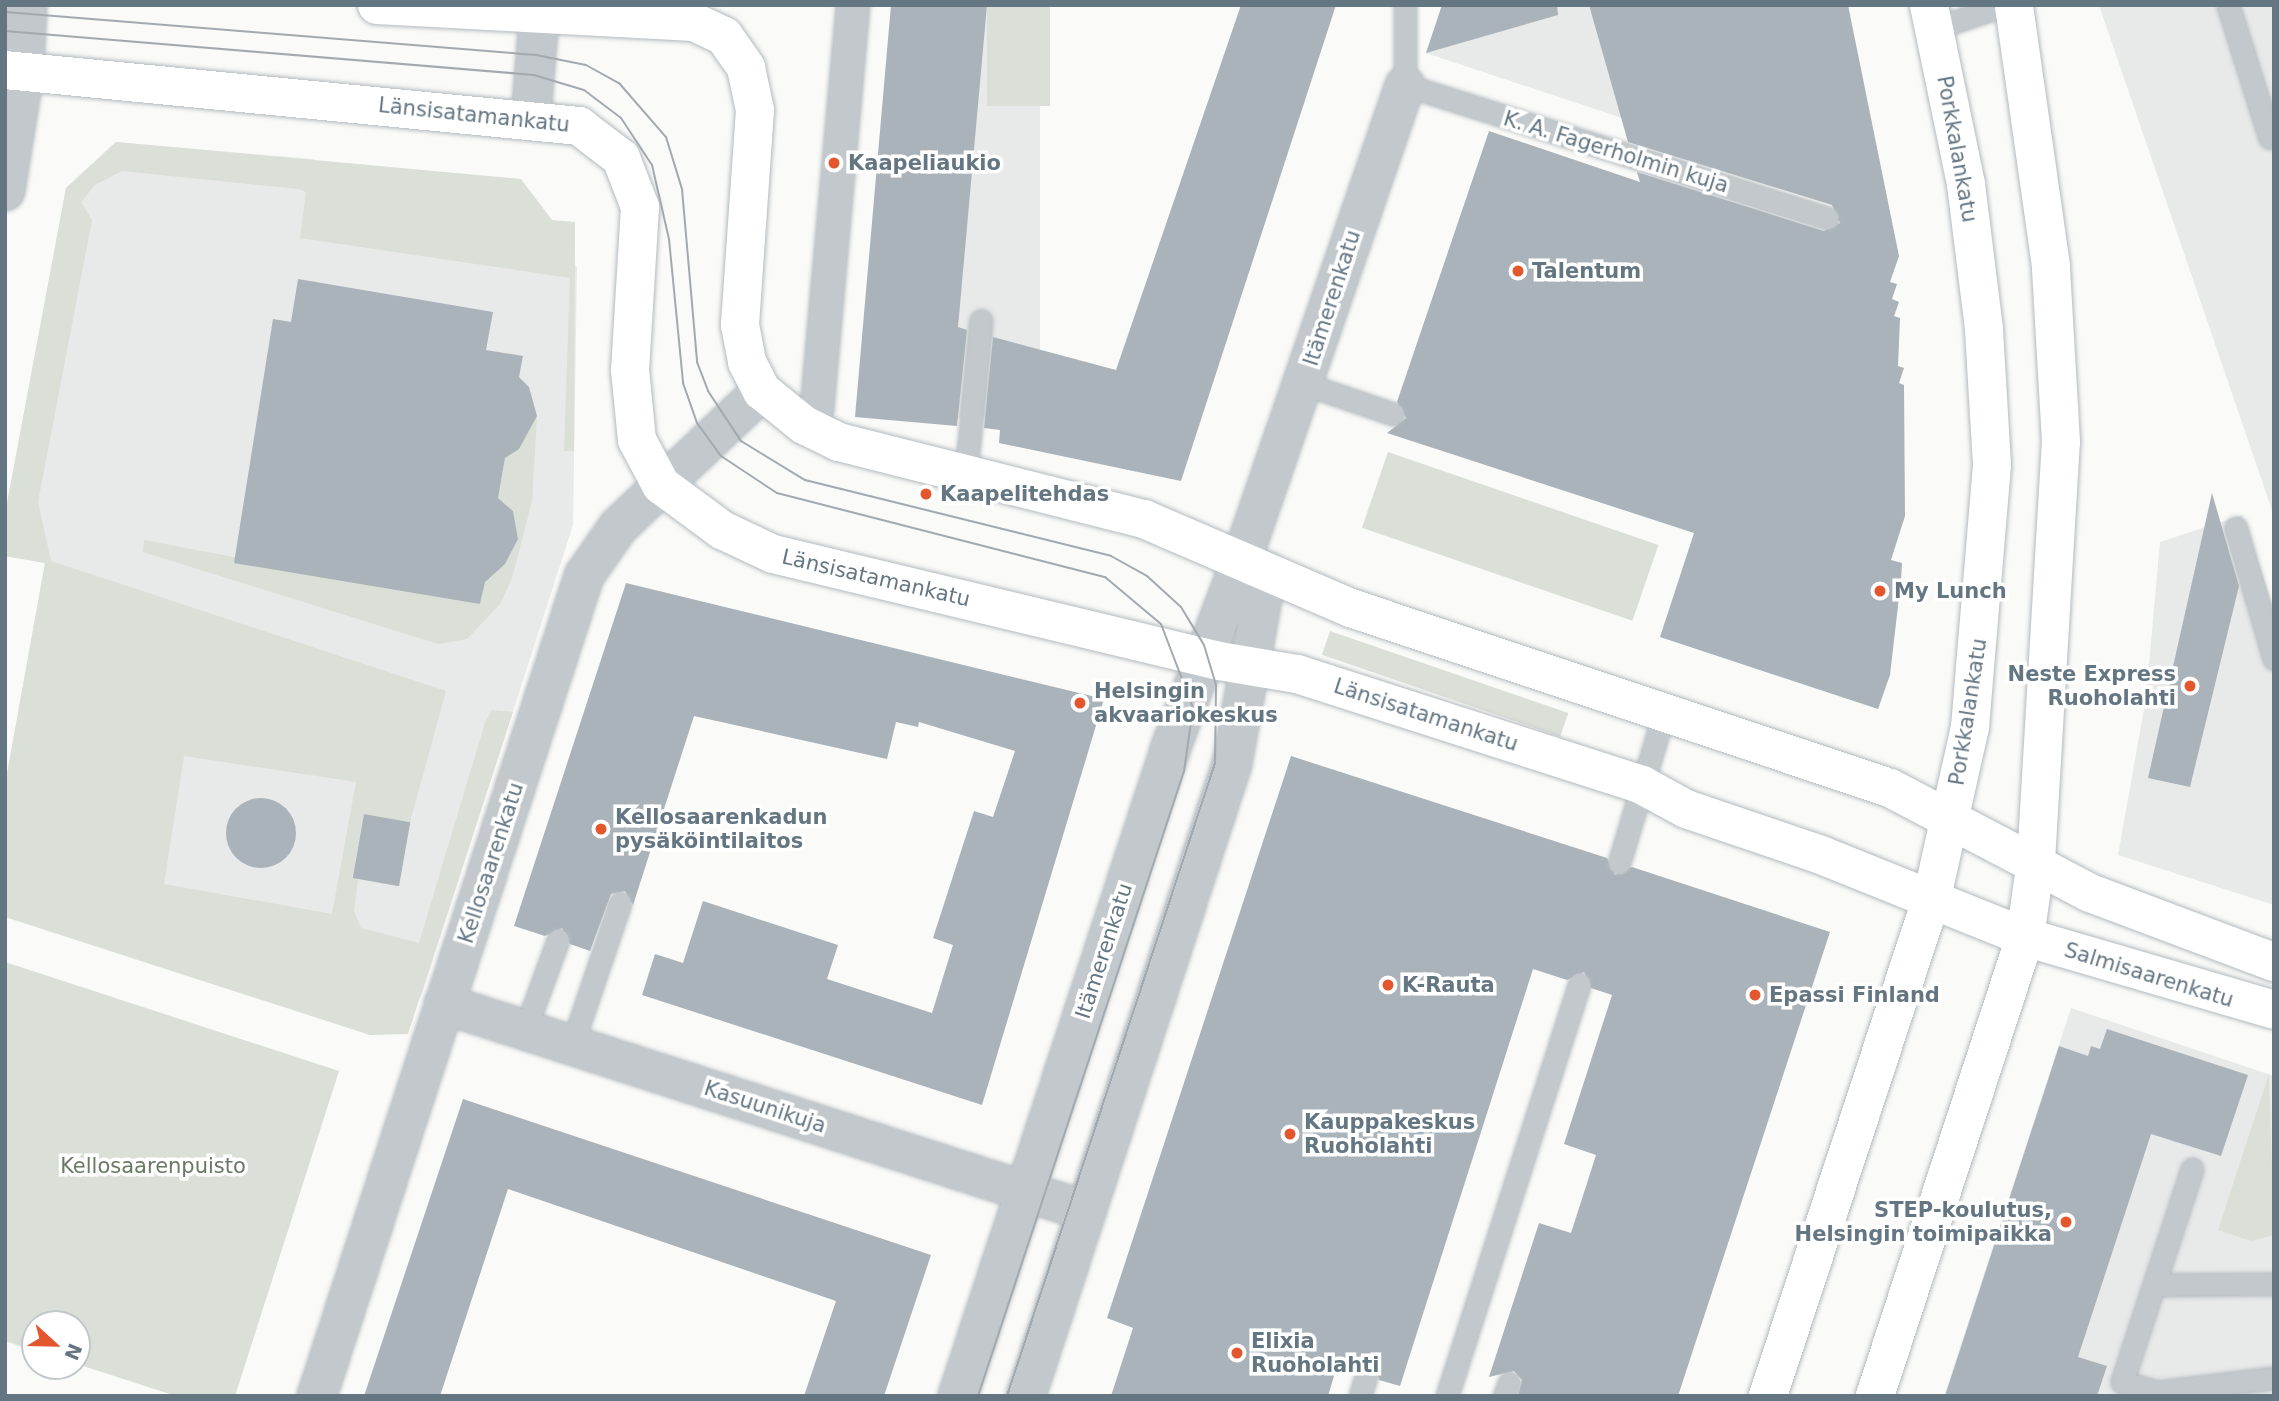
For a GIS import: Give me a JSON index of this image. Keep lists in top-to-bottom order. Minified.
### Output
{"streets":{"main road":["Länsisatamankatu","Porkkalankatu","Salmisaarenkatu"],"street":["Itämerenkatu","Kellosaarenkatu","Kasuunikuja"],"lane":["K. A. Fagerholmin kuja"]},"crossings":[["Länsisatamankatu","Porkkalankatu"],["Länsisatamankatu","Itämerenkatu"],["Länsisatamankatu","Kellosaarenkatu"],["Länsisatamankatu","Salmisaarenkatu"],["K. A. Fagerholmin kuja","Itämerenkatu"],["Itämerenkatu","Kasuunikuja"],["Kellosaarenkatu","Kasuunikuja"]],"parks":["Kellosaarenpuisto"],"places":["Kaapeliaukio","Talentum","Kaapelitehdas","My Lunch","Neste Express Ruoholahti","Helsingin akvaariokeskus","Kellosaarenkadun pysäköintilaitos","K-Rauta","Epassi Finland","Kauppakeskus Ruoholahti","STEP-koulutus, Helsingin toimipaikka","Elixia Ruoholahti"],"north":"right"}
